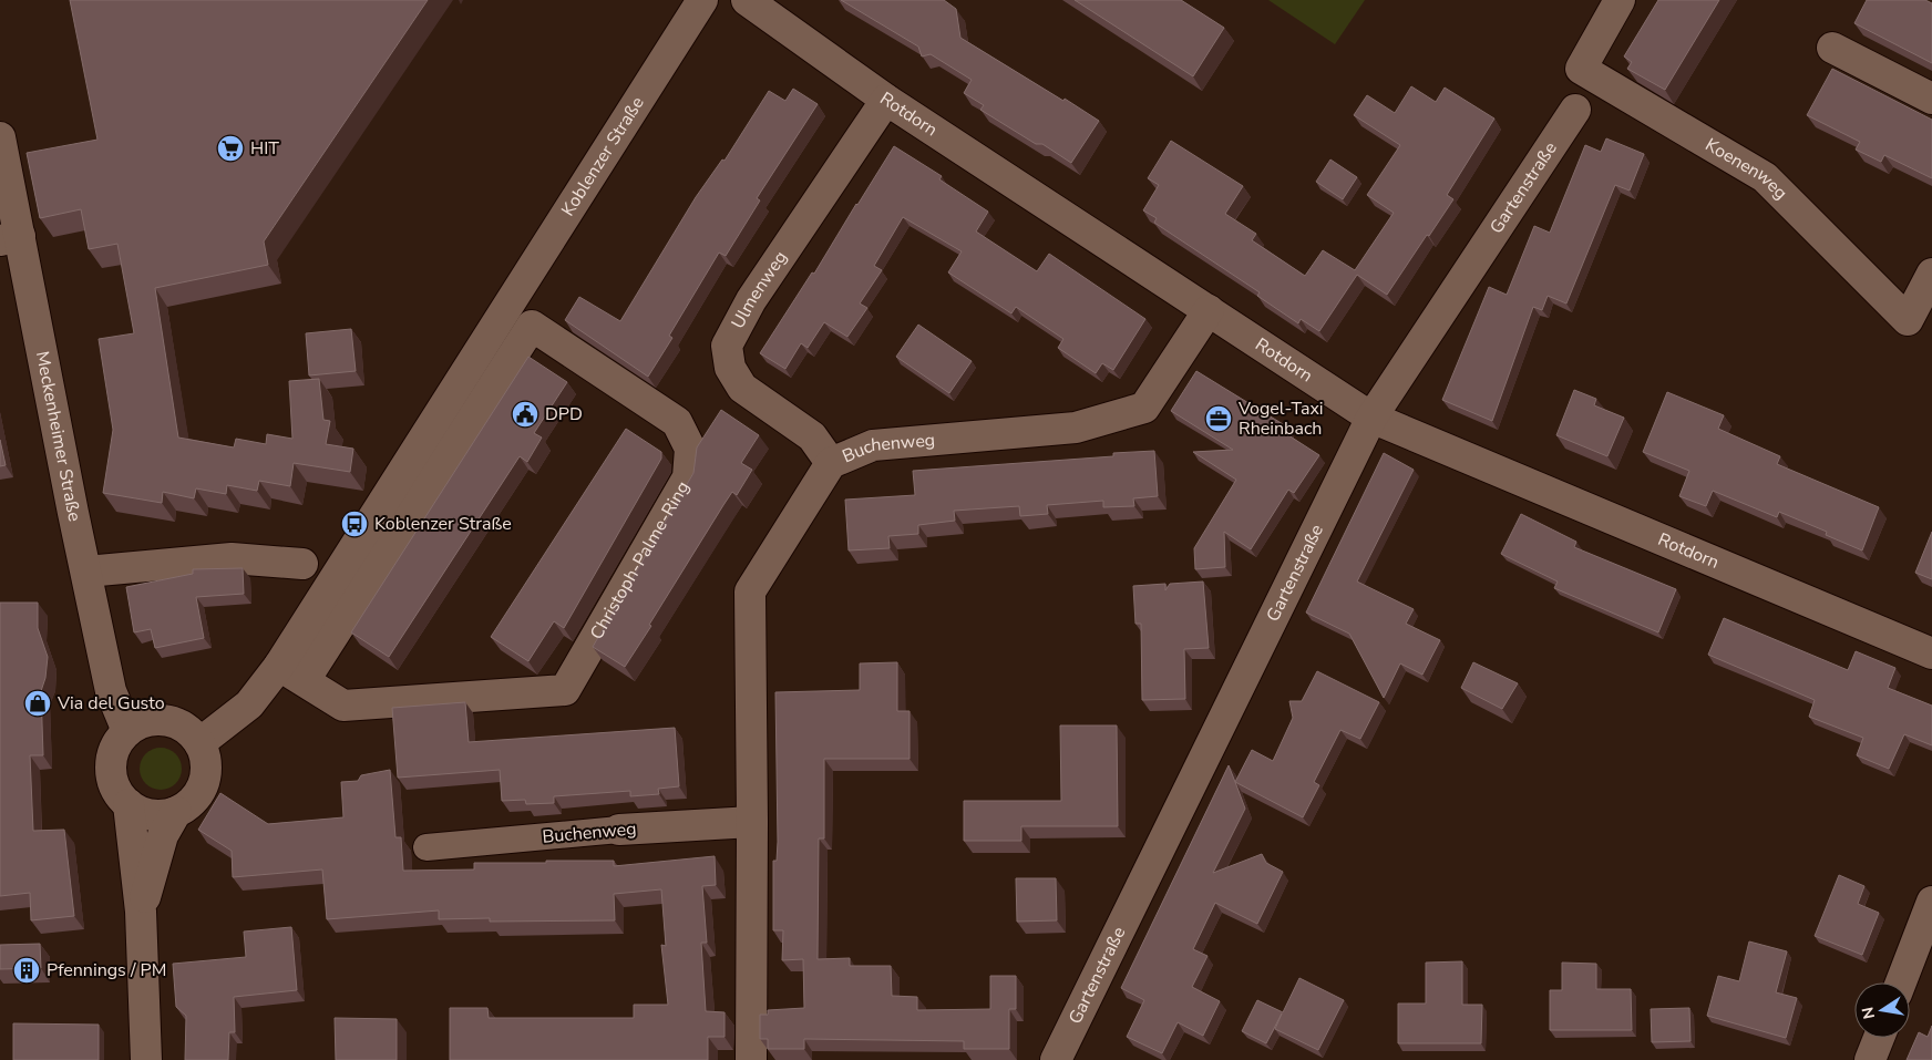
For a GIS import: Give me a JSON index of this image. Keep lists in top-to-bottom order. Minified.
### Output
{"streets":{"street":["Rotdorn","Koblenzer Straße","Koenenweg","Gartenstraße","Ulmenweg","Meckenheimer Straße","Buchenweg","Christoph-Palme-Ring"]},"crossings":[["Rotdorn","Gartenstraße"],["Rotdorn","Ulmenweg"],["Rotdorn","Buchenweg"],["Koblenzer Straße","Meckenheimer Straße"],["Koblenzer Straße","Christoph-Palme-Ring"],["Ulmenweg","Buchenweg"]],"places":{"supermarket":["HIT"],"public building":["DPD"],"office":["Vogel-Taxi Rheinbach"],"bus stop":["Koblenzer Straße"],"shop":["Via del Gusto"],"building":["Pfennings / PM"]},"north":"left"}
